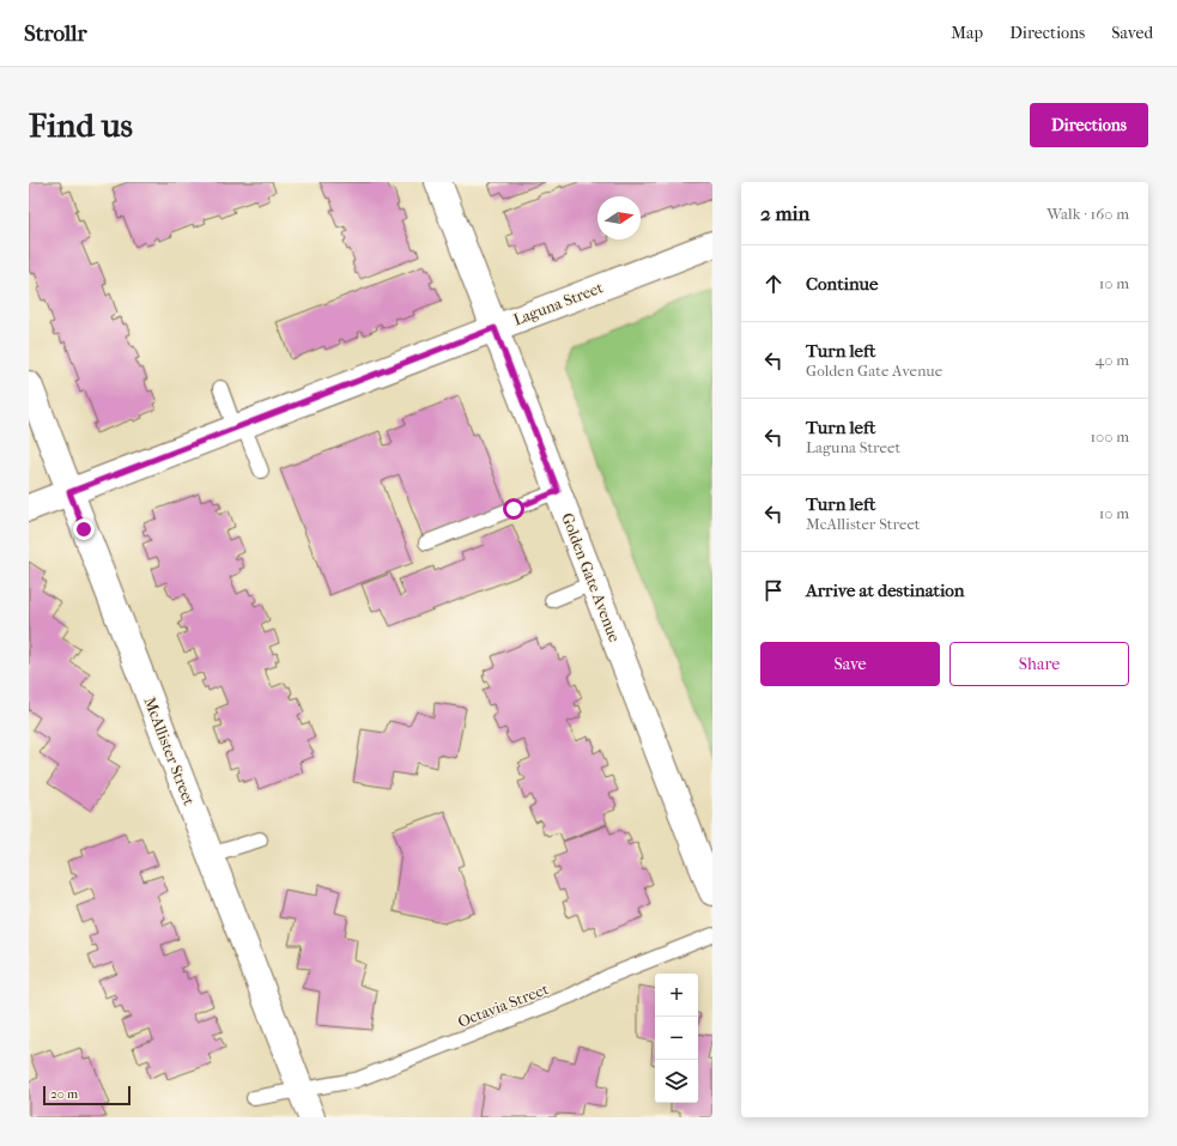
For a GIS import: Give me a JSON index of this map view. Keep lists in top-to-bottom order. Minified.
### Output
{"streets":{"street":["Laguna Street","Golden Gate Avenue","McAllister Street"],"lane":["Octavia Street"]},"crossings":[["Laguna Street","Golden Gate Avenue"],["Laguna Street","McAllister Street"],["McAllister Street","Octavia Street"]],"scale_bar":"20 m","north":"right","page":{"header":"Strollr","nav":["Map","Directions","Saved"],"buttons":["Directions",["Save","Share"]],"title":"Find us","heading":["2 min","Walk · 160 m"],"list":[["Continue","10 m"],["Turn left","Golden Gate Avenue","40 m"],["Turn left","Laguna Street","100 m"],["Turn left","McAllister Street","10 m"],"Arrive at destination"],"map_buttons":["+","−"],"scale":"20 m"}}
